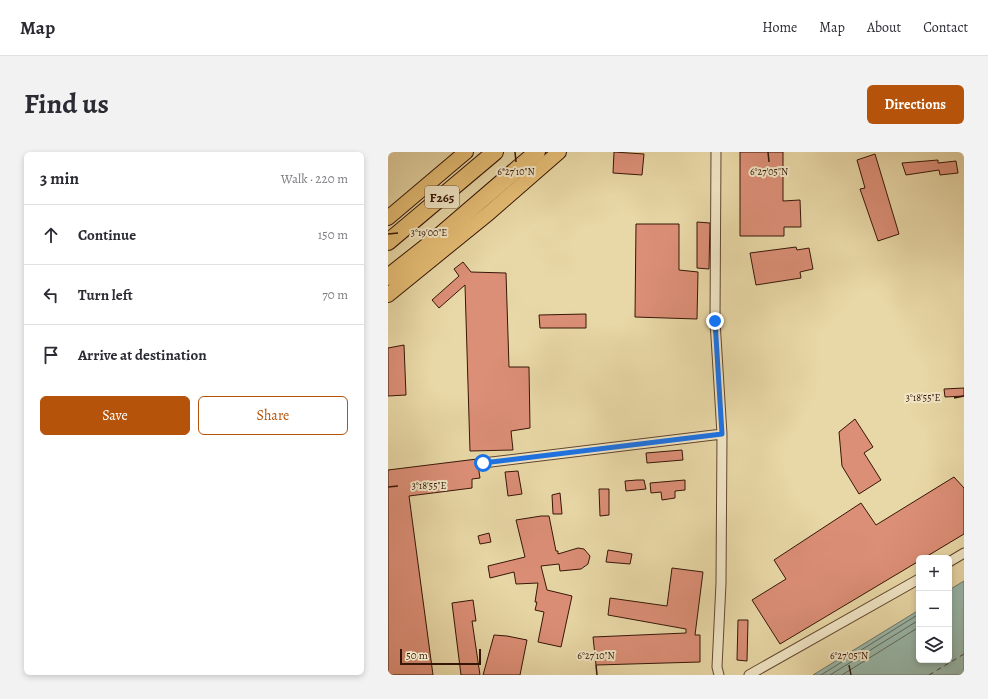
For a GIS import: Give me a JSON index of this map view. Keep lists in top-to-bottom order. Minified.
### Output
{"streets":{"highway":["F265"]},"scale_bar":"50 m","page":{"header":"Map","nav":["Home","Map","About","Contact"],"title":"Find us","buttons":["Directions",["Save","Share"]],"heading":["3 min","Walk · 220 m"],"list":[["Continue","150 m"],["Turn left","70 m"],"Arrive at destination"],"map_buttons":["+","−"],"scale":"50 m"},"coordinates":["6°27'10\"N","6°27'05\"N","3°19'00\"E","3°18'55\"E"]}
